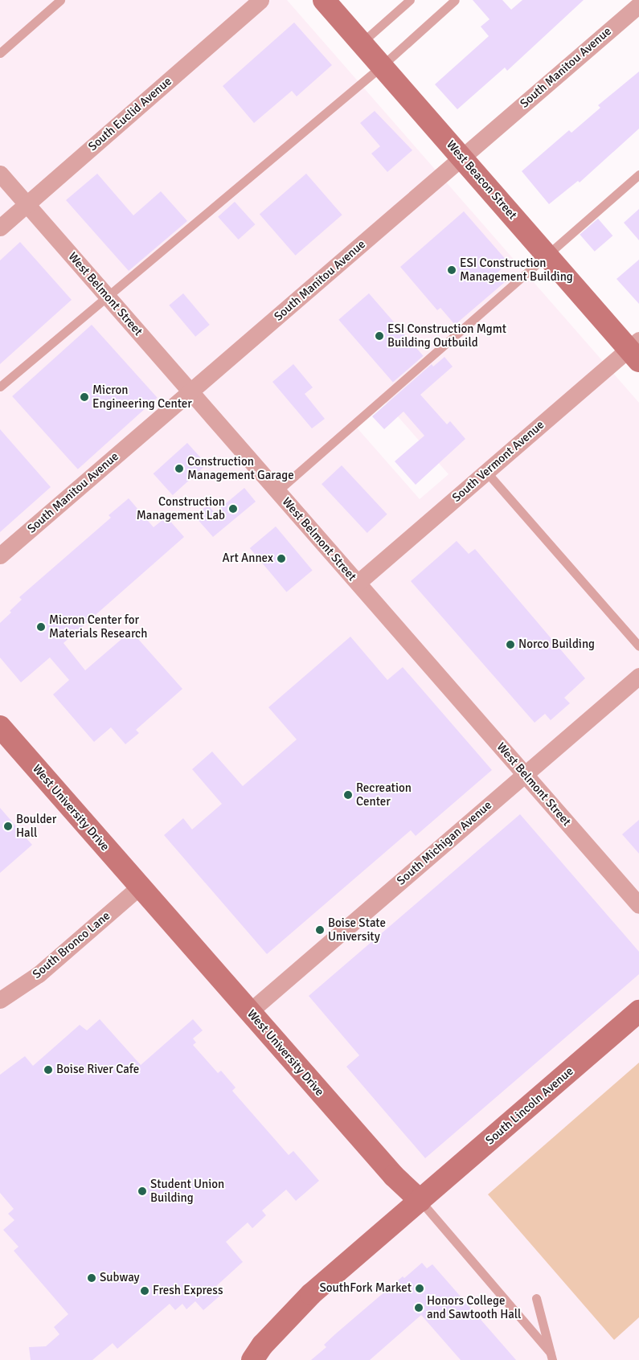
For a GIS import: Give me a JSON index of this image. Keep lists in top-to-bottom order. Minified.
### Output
{"streets":{"street":["South Manitou Avenue","South Euclid Avenue","West Beacon Street","West Belmont Street","South Vermont Avenue","West University Drive","South Michigan Avenue","South Bronco Lane","South Lincoln Avenue"]},"crossings":[["South Manitou Avenue","West Beacon Street"],["South Manitou Avenue","West Belmont Street"],["South Euclid Avenue","West Belmont Street"],["West Beacon Street","South Vermont Avenue"],["West Belmont Street","South Vermont Avenue"],["West Belmont Street","South Michigan Avenue"],["West University Drive","South Michigan Avenue"],["West University Drive","South Bronco Lane"],["West University Drive","South Lincoln Avenue"]],"places":["ESI Construction Management Building","ESI Construction Mgmt Building Outbuild","Micron Engineering Center","Construction Management Garage","Construction Management Lab","Art Annex","Micron Center for Materials Research","Norco Building","Recreation Center","Boulder Hall","Boise State University","Boise River Cafe","Student Union Building","Subway","SouthFork Market","Fresh Express","Honors College and Sawtooth Hall"]}
